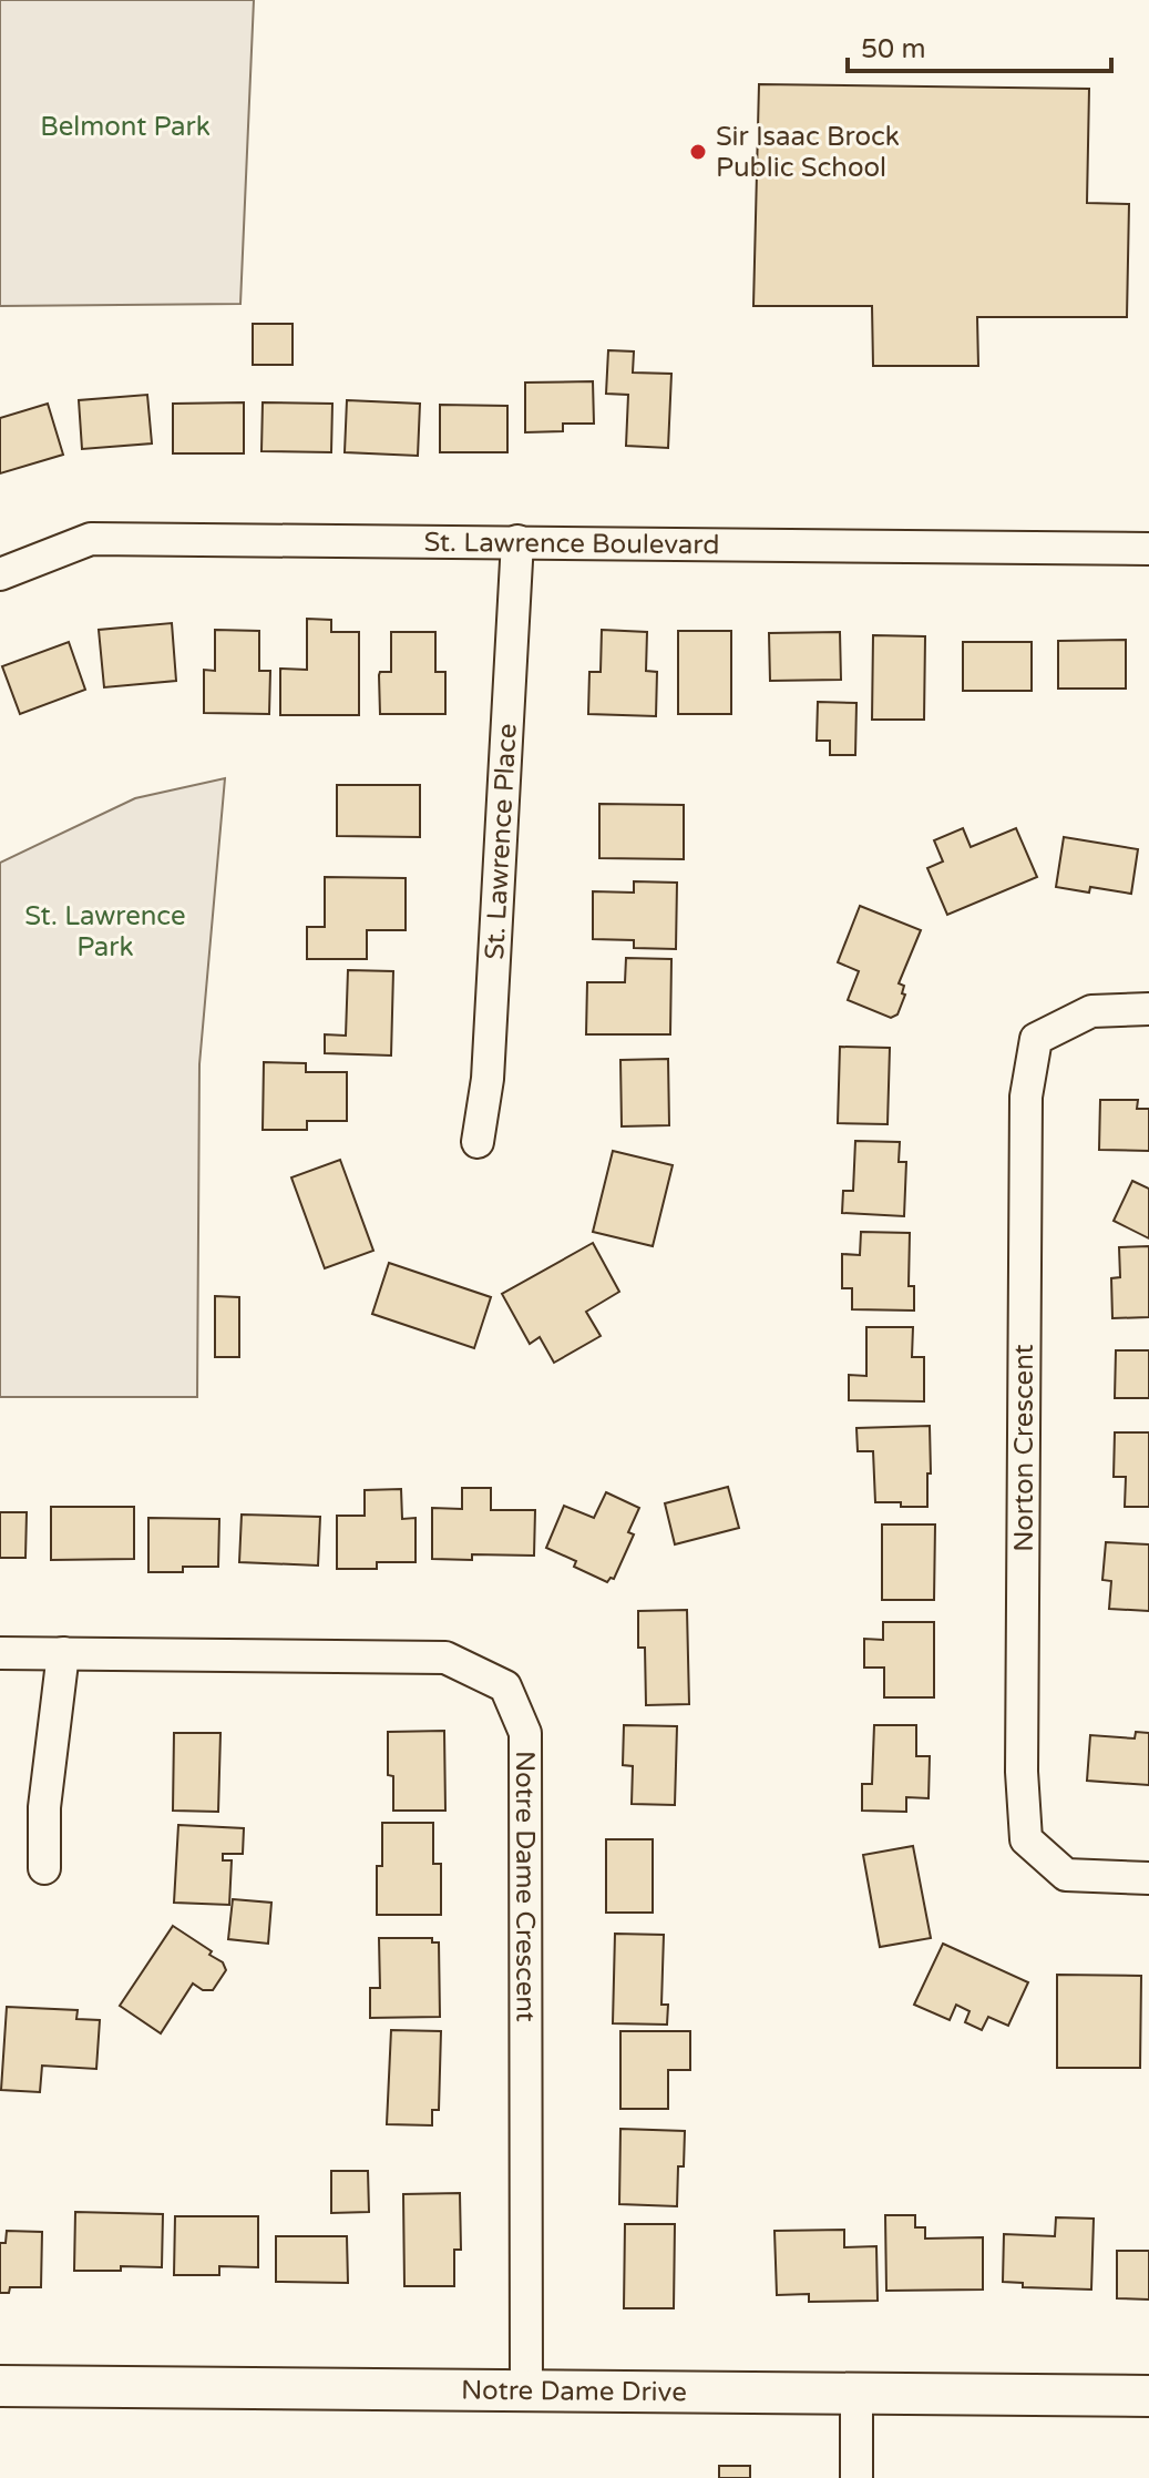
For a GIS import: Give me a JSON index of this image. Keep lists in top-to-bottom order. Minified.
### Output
{"streets":{"street":["St. Lawrence Boulevard","St. Lawrence Place","Norton Crescent","Notre Dame Crescent","Notre Dame Drive"]},"crossings":[["St. Lawrence Boulevard","St. Lawrence Place"],["Notre Dame Crescent","Notre Dame Drive"]],"parks":["Belmont Park","St. Lawrence Park"],"places":["Sir Isaac Brock Public School"],"scale_bar":"50 m"}
